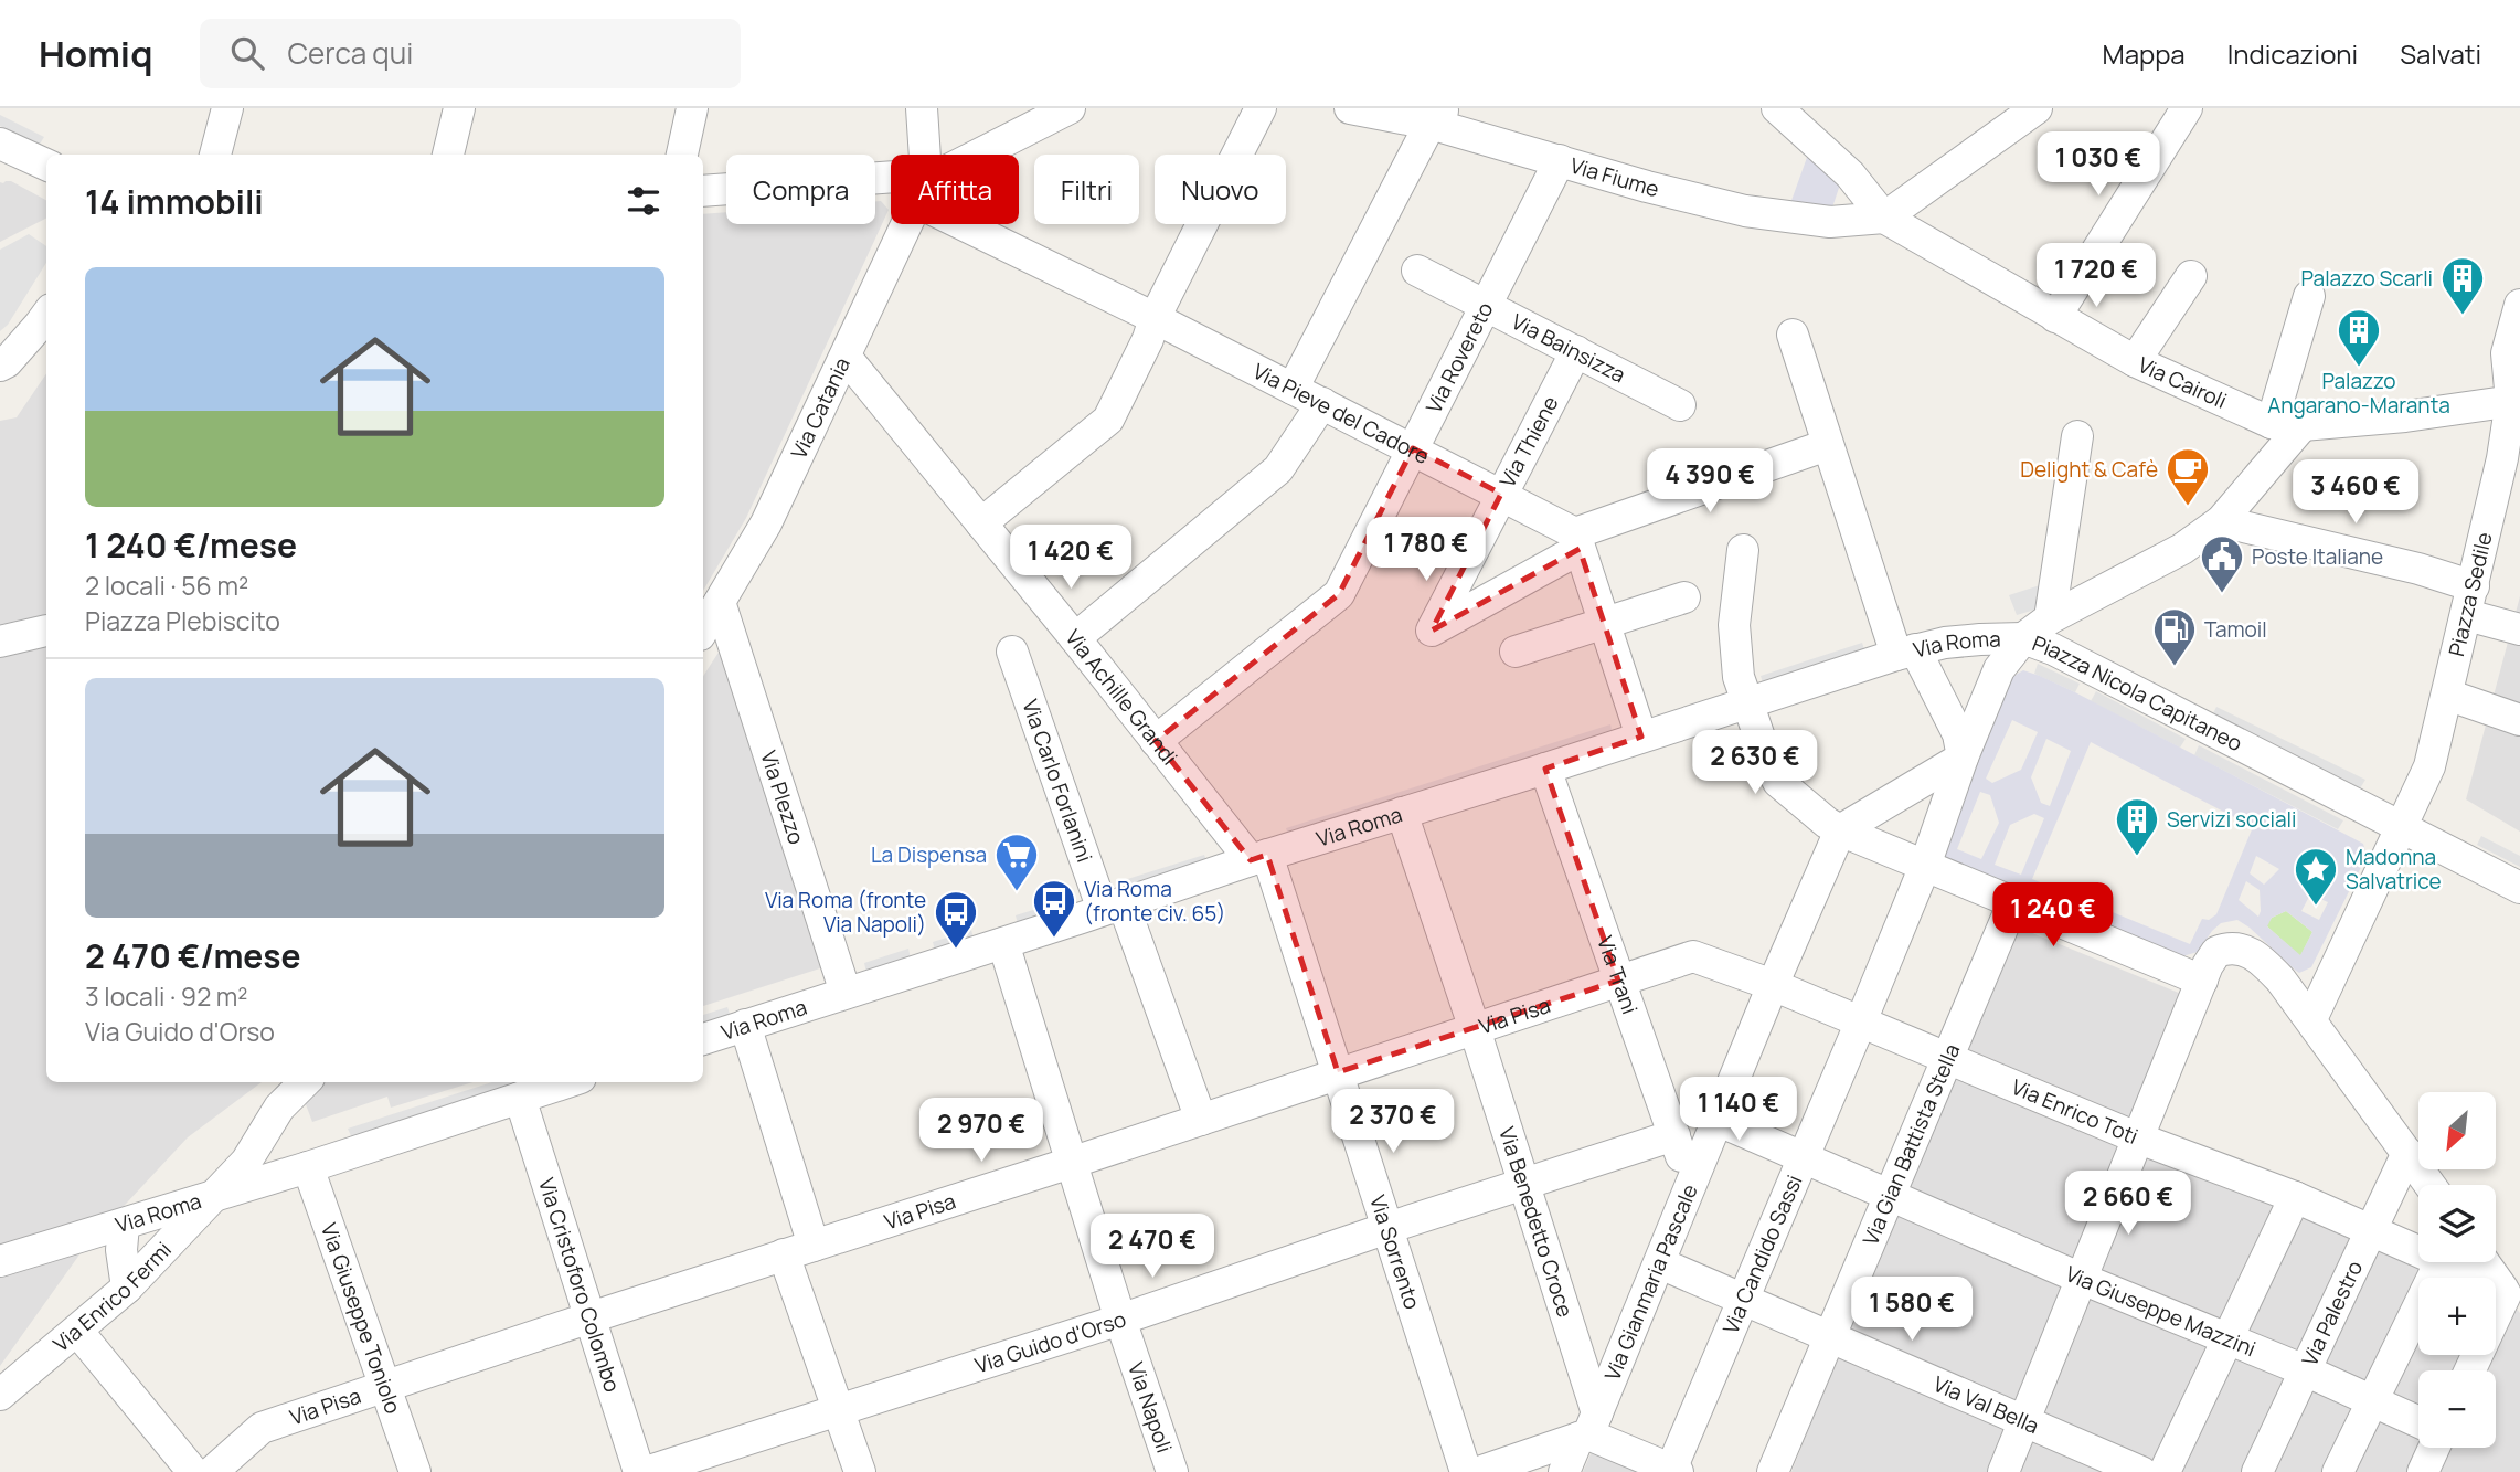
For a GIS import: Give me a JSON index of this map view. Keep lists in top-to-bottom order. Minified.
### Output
{"streets":{"street":["Via Fiume","Via Bainsizza","Via Rovereto","Via Cairoli","Via Catania","Via Pieve del Cadore","Via Thiene","Piazza Sedile","Via Roma","Piazza Nicola Capitaneo","Via Achille Grandi","Via Carlo Forlanini","Via Plezzo","Via Trani","Via Pisa","Via Enrico Toti","Via Gian Battista Stella","Via Benedetto Croce","Via Sorrento","Via Candido Sassi","Via Gianmaria Pascale","Via Cristoforo Colombo","Via Enrico Fermi","Via Giuseppe Mazzini","Via Palestro","Via Giuseppe Toniolo","Via Guido d'Orso","Via Val Bella","Via Napoli"]},"crossings":[["Via Fiume","Via Rovereto"],["Via Fiume","Via Cairoli"],["Via Bainsizza","Via Rovereto"],["Via Bainsizza","Via Thiene"],["Via Rovereto","Via Pieve del Cadore"],["Via Rovereto","Via Achille Grandi"],["Via Cairoli","Piazza Sedile"],["Via Cairoli","Piazza Nicola Capitaneo"],["Via Catania","Via Achille Grandi"],["Via Catania","Via Plezzo"],["Via Pieve del Cadore","Via Thiene"],["Piazza Sedile","Piazza Nicola Capitaneo"],["Via Roma","Piazza Nicola Capitaneo"],["Via Roma","Via Achille Grandi"],["Via Roma","Via Carlo Forlanini"],["Via Roma","Via Plezzo"],["Via Roma","Via Trani"],["Via Roma","Via Benedetto Croce"],["Via Roma","Via Sorrento"],["Via Roma","Via Candido Sassi"],["Via Roma","Via Cristoforo Colombo"],["Via Roma","Via Enrico Fermi"],["Via Roma","Via Giuseppe Toniolo"],["Via Roma","Via Napoli"],["Piazza Nicola Capitaneo","Via Candido Sassi"],["Via Achille Grandi","Via Sorrento"],["Via Carlo Forlanini","Via Pisa"],["Via Trani","Via Pisa"],["Via Trani","Via Gianmaria Pascale"],["Via Trani","Via Guido d'Orso"],["Via Pisa","Via Enrico Toti"],["Via Pisa","Via Benedetto Croce"],["Via Pisa","Via Sorrento"],["Via Pisa","Via Gianmaria Pascale"],["Via Pisa","Via Cristoforo Colombo"],["Via Pisa","Via Giuseppe Toniolo"],["Via Pisa","Via Napoli"],["Via Enrico Toti","Via Gian Battista Stella"],["Via Enrico Toti","Via Candido Sassi"],["Via Enrico Toti","Via Gianmaria Pascale"],["Via Enrico Toti","Via Palestro"],["Via Gian Battista Stella","Via Giuseppe Mazzini"],["Via Gian Battista Stella","Via Val Bella"],["Via Benedetto Croce","Via Gianmaria Pascale"],["Via Benedetto Croce","Via Guido d'Orso"],["Via Sorrento","Via Guido d'Orso"],["Via Candido Sassi","Via Giuseppe Mazzini"],["Via Candido Sassi","Via Val Bella"],["Via Gianmaria Pascale","Via Giuseppe Mazzini"],["Via Gianmaria Pascale","Via Val Bella"],["Via Giuseppe Mazzini","Via Palestro"],["Via Guido d'Orso","Via Napoli"]],"places":{"building":["Palazzo Scarli","Palazzo Angarano-Maranta","Servizi sociali"],"cafe":["Delight & Cafè"],"public building":["Poste Italiane"],"fuel station":["Tamoil"],"supermarket":["La Dispensa"],"place":["Madonna Salvatrice"],"bus stop":["Via Roma (fronte civ. 65)","Via Roma (fronte Via Napoli)"]},"north":"bottom left","page":{"header":"Homiq","search":"Cerca qui","nav":["Mappa","Indicazioni","Salvati"],"price":["1 030 €","1 720 €","4 390 €","3 460 €","1 780 €","1 420 €","2 630 €","1 240 €","1 140 €","2 370 €","2 970 €","2 660 €","2 470 €","1 580 €"],"chip":["Compra","Affitta","Filtri","Nuovo"],"heading":"14 immobili","list":[{"name":"1 240 €/mese","note":"2 locali · 56 m² · Piazza Plebiscito"},{"name":"2 470 €/mese","note":"3 locali · 92 m² · Via Guido d'Orso"}],"map_buttons":["+","−"]}}
